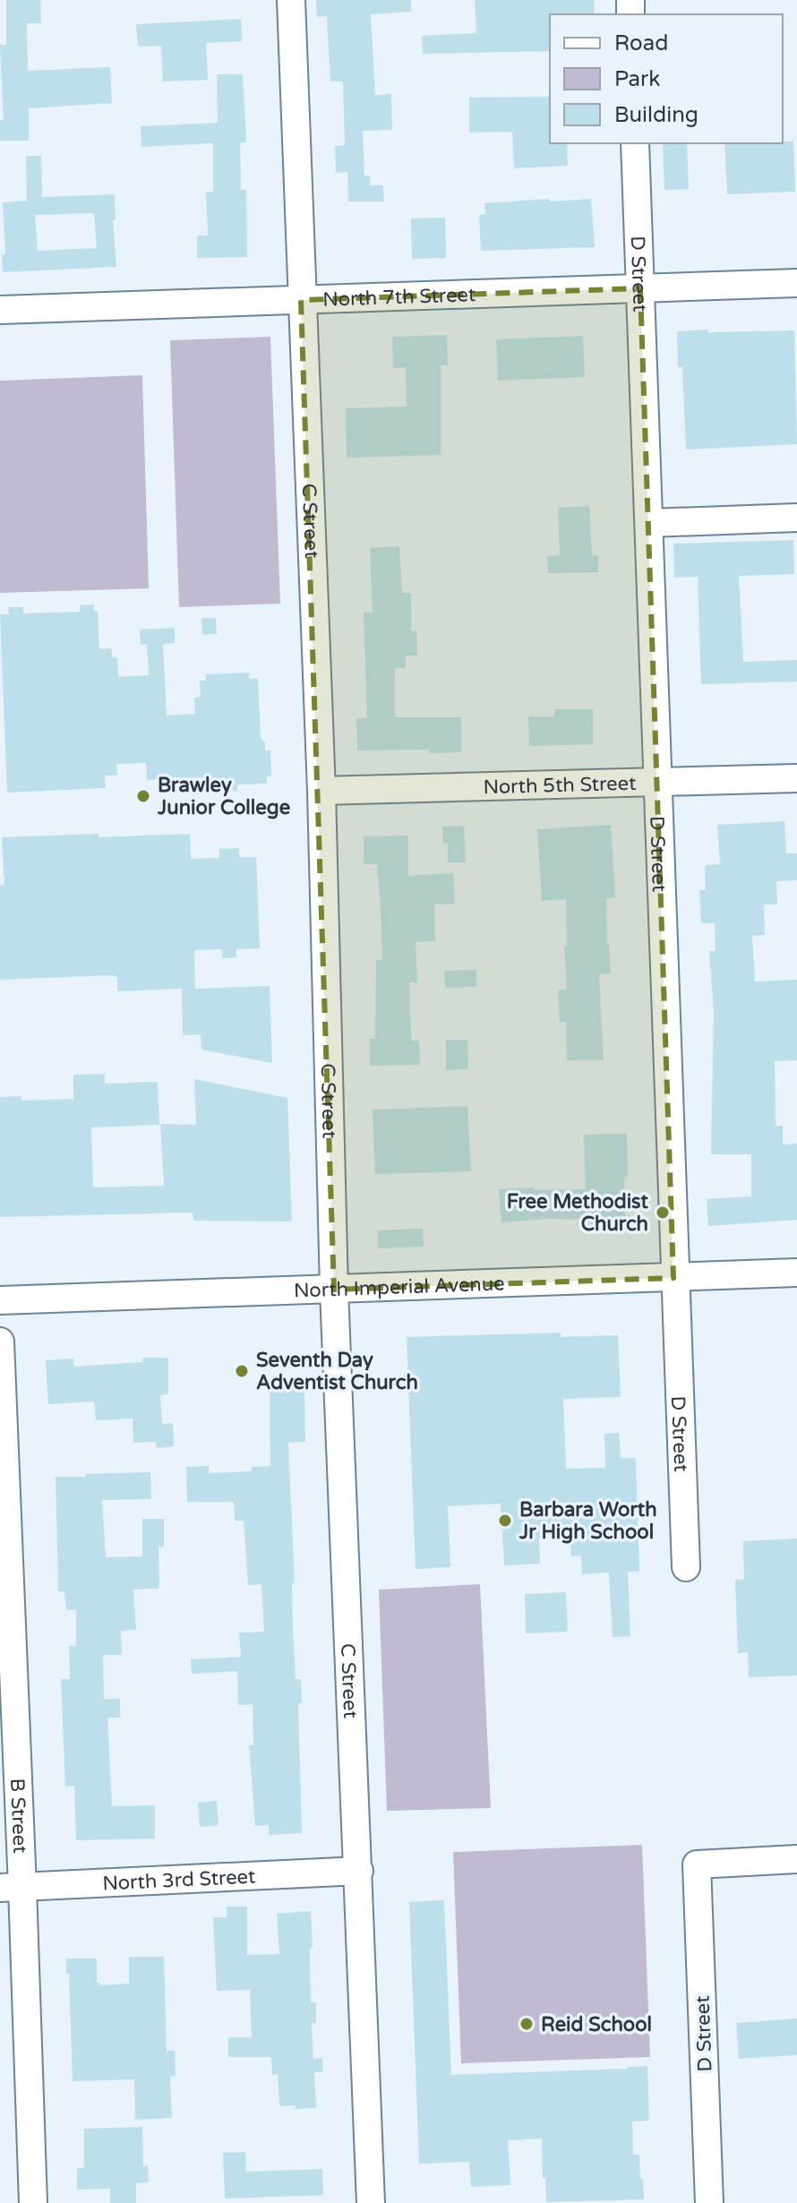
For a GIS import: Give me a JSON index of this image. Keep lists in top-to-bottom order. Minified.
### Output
{"streets":{"street":["D Street","North 7th Street","C Street","North 5th Street","North Imperial Avenue","B Street","North 3rd Street"]},"crossings":[["D Street","North 7th Street"],["D Street","North 5th Street"],["D Street","North Imperial Avenue"],["North 7th Street","C Street"],["C Street","North 5th Street"],["C Street","North Imperial Avenue"],["C Street","North 3rd Street"],["B Street","North 3rd Street"]],"places":["Brawley Junior College","Free Methodist Church","Seventh Day Adventist Church","Barbara Worth Jr High School","Reid School"],"legend":["Road","Park","Building"]}
